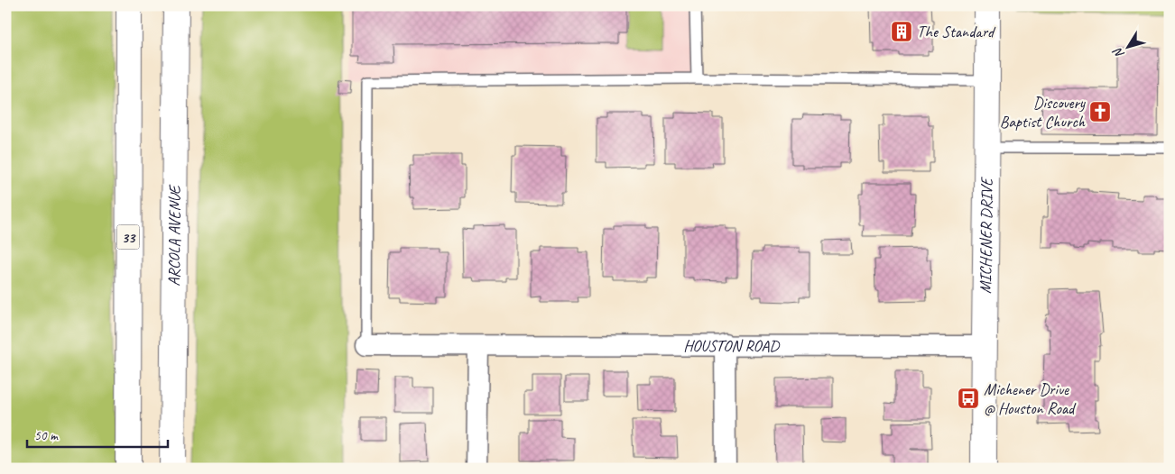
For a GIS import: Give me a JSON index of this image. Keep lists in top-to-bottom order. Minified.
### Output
{"streets":{"main road":["33","ARCOLA AVENUE","MICHENER DRIVE"],"street":["HOUSTON ROAD"]},"crossings":[["MICHENER DRIVE","HOUSTON ROAD"]],"places":{"building":["The Standard"],"church":["Discovery Baptist Church"],"bus stop":["Michener Drive @ Houston Road"]},"scale_bar":"50 m","north":"bottom left"}
